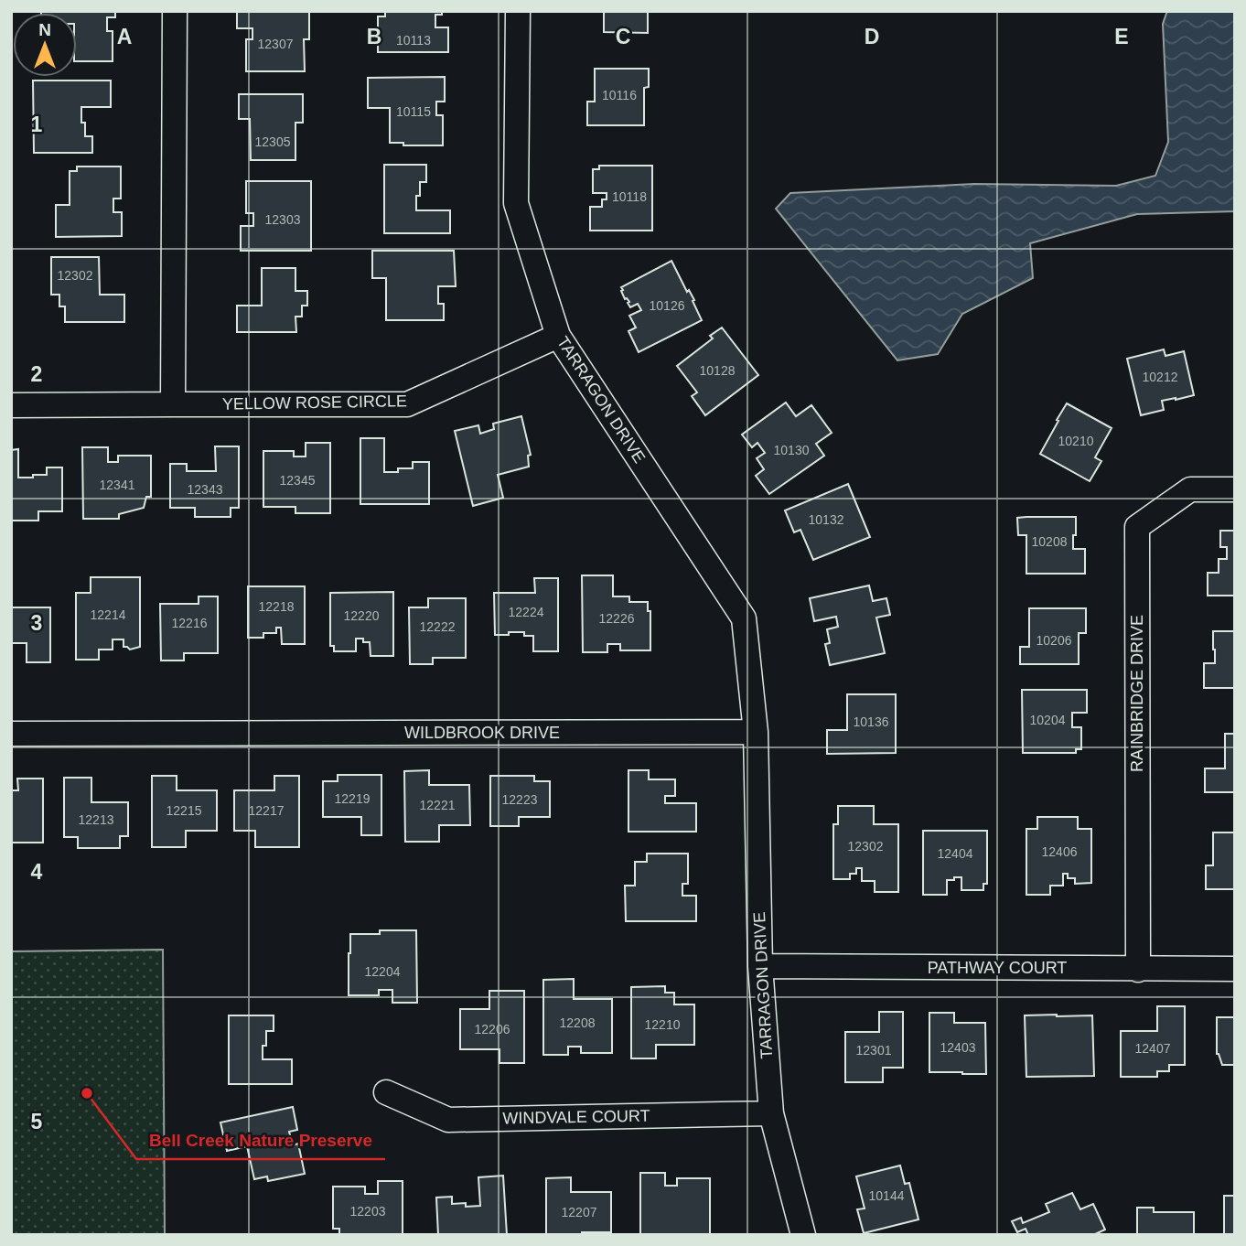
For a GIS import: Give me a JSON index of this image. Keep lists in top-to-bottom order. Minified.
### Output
{"streets":{"street":["TARRAGON DRIVE","YELLOW ROSE CIRCLE","RAINBRIDGE DRIVE","WILDBROOK DRIVE","PATHWAY COURT","WINDVALE COURT"]},"crossings":[["TARRAGON DRIVE","YELLOW ROSE CIRCLE"],["TARRAGON DRIVE","WILDBROOK DRIVE"],["TARRAGON DRIVE","PATHWAY COURT"],["TARRAGON DRIVE","WINDVALE COURT"],["RAINBRIDGE DRIVE","PATHWAY COURT"]],"places":["Bell Creek Nature Preserve"],"house_numbers":["10113","12307","10116","10115","12305","10118","12303","12302","10126","10128","10212","10210","10130","12345","12341","12343","10132","10208","12218","12224","12214","12220","12226","12216","12222","10206","10204","10136","12219","12223","12221","12215","12217","12213","12302","12406","12404","12204","12208","12210","12206","12403","12407","12301","10144","12203","12207"],"north":"top","grid":{"columns":["A","B","C","D","E"],"rows":["1","2","3","4","5"]}}
